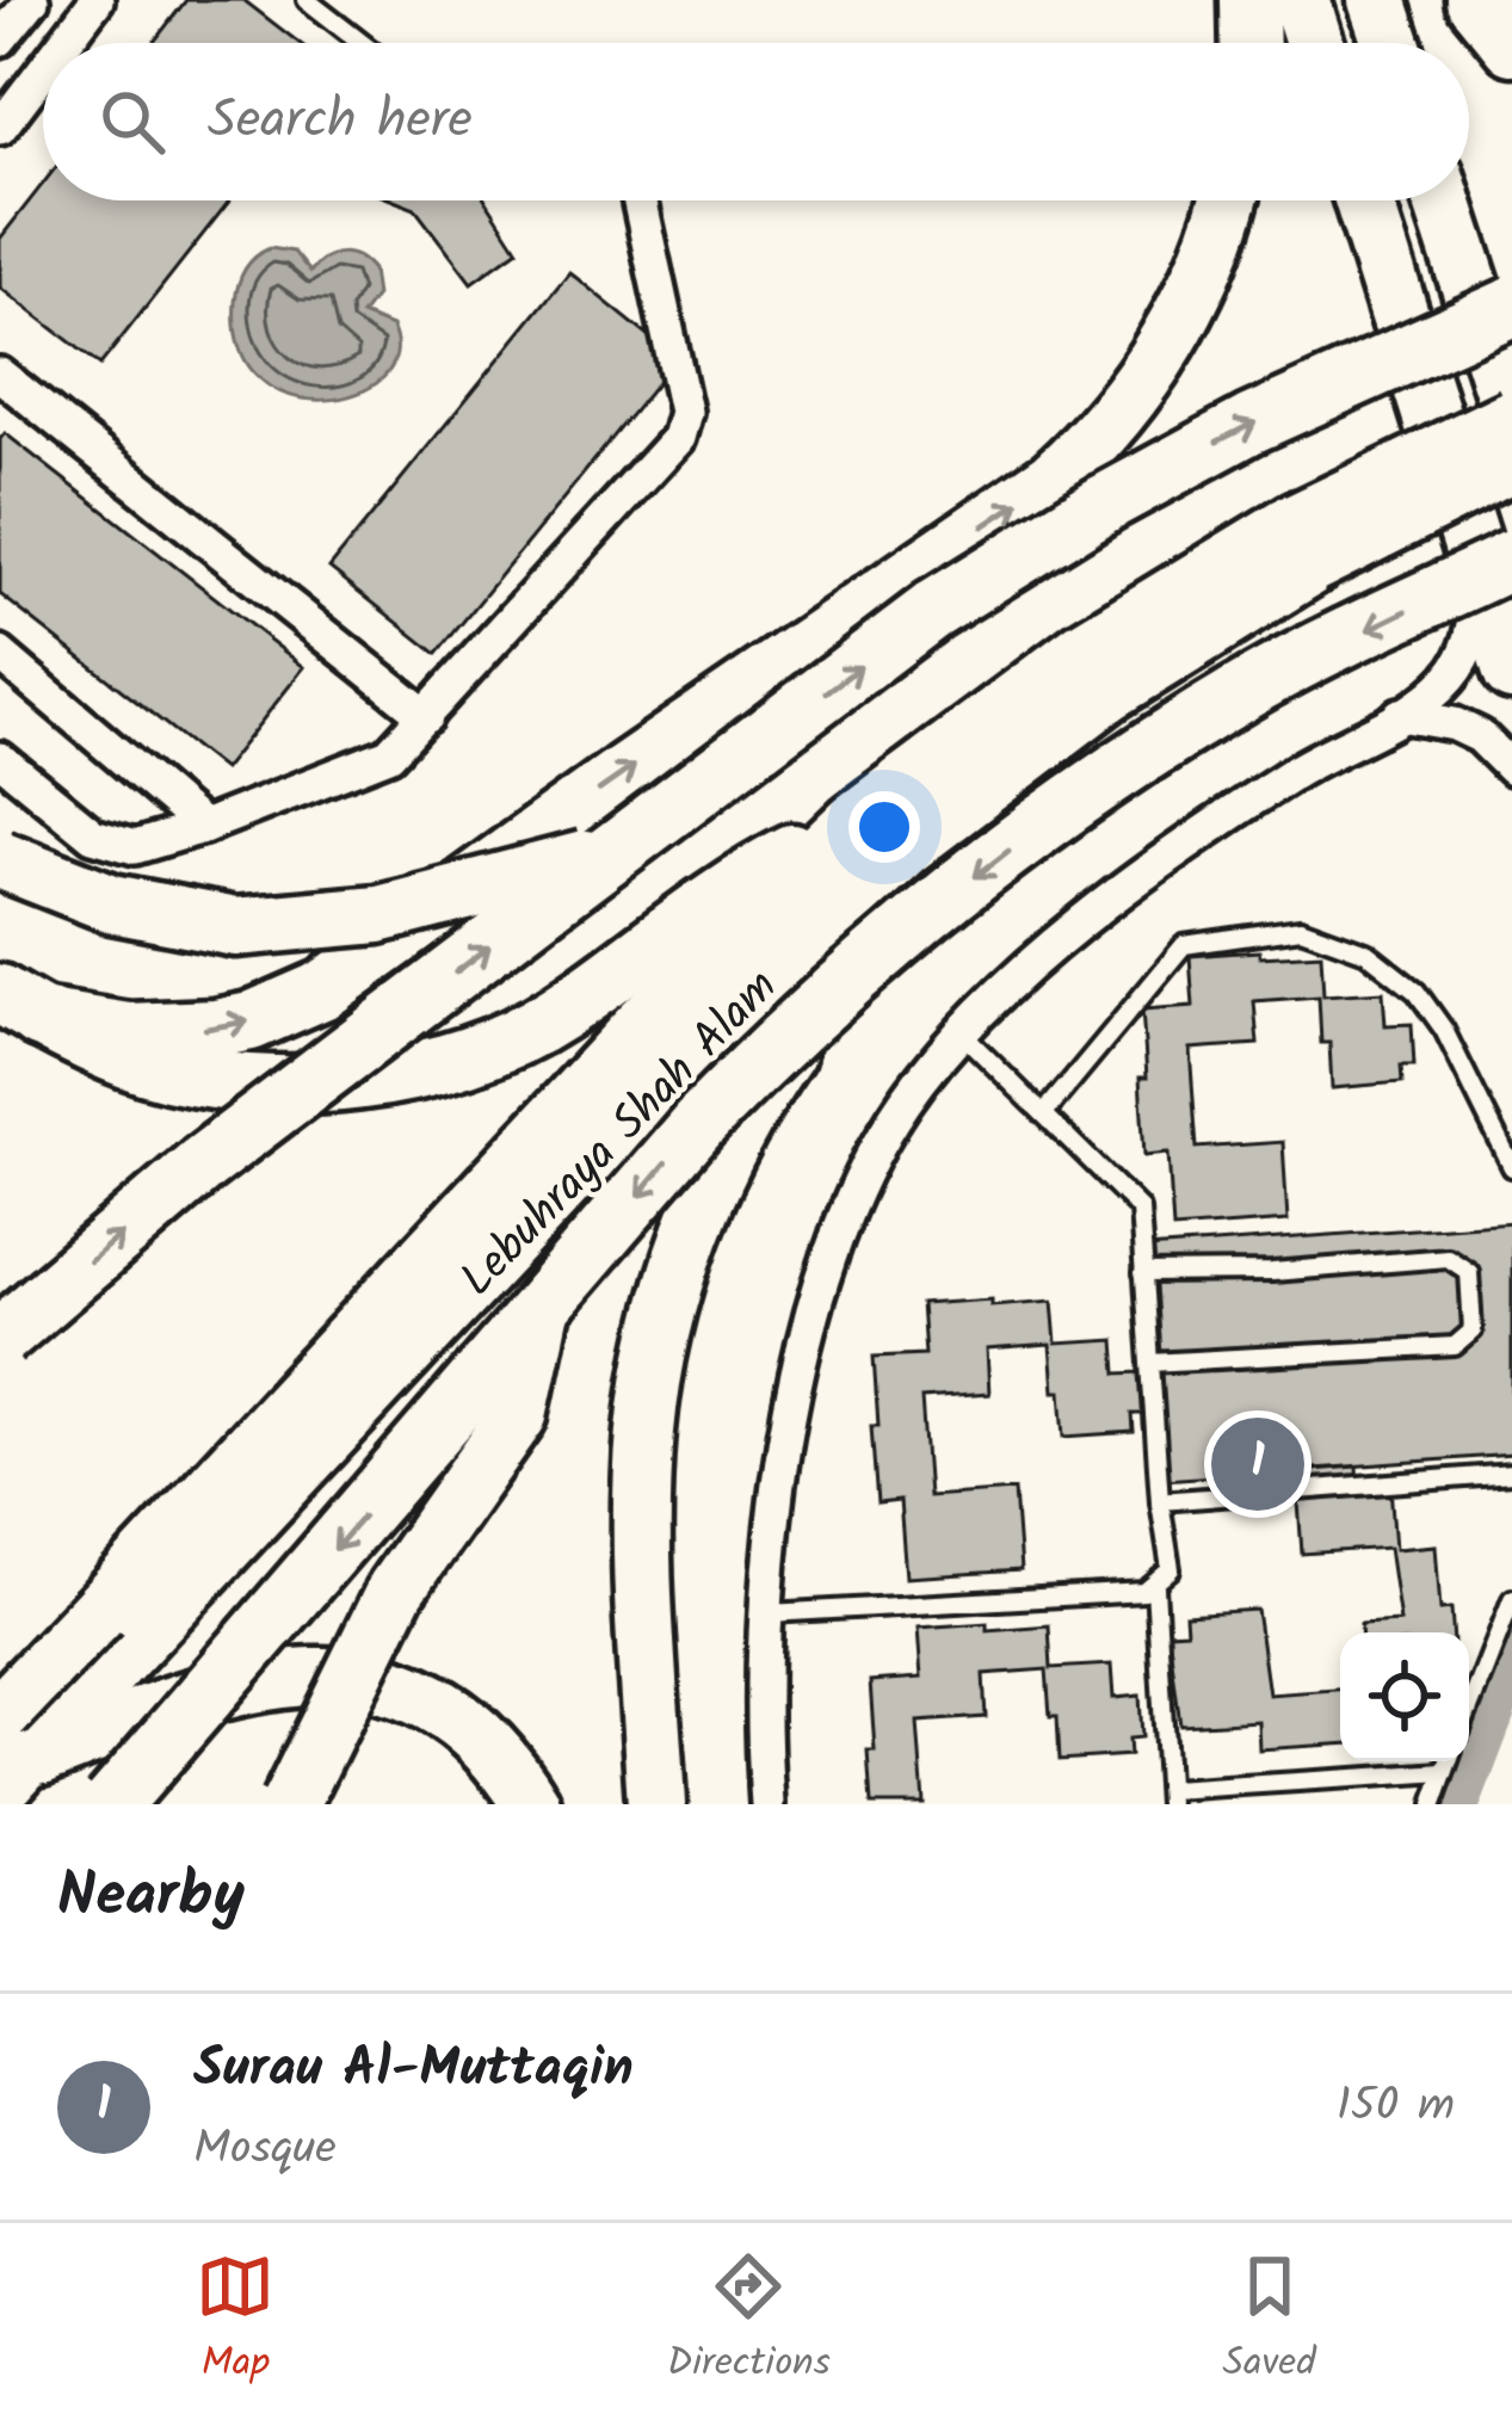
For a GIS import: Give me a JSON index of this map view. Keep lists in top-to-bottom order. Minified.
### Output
{"streets":{"highway":["Lebuhraya Shah Alam"]},"page":{"search":"Search here","pins":"1","heading":"Nearby","list":[{"mark":"1","name":"Surau Al-Muttaqin","note":"Mosque","value":"150 m"}],"nav":["Map","Directions","Saved"]}}
